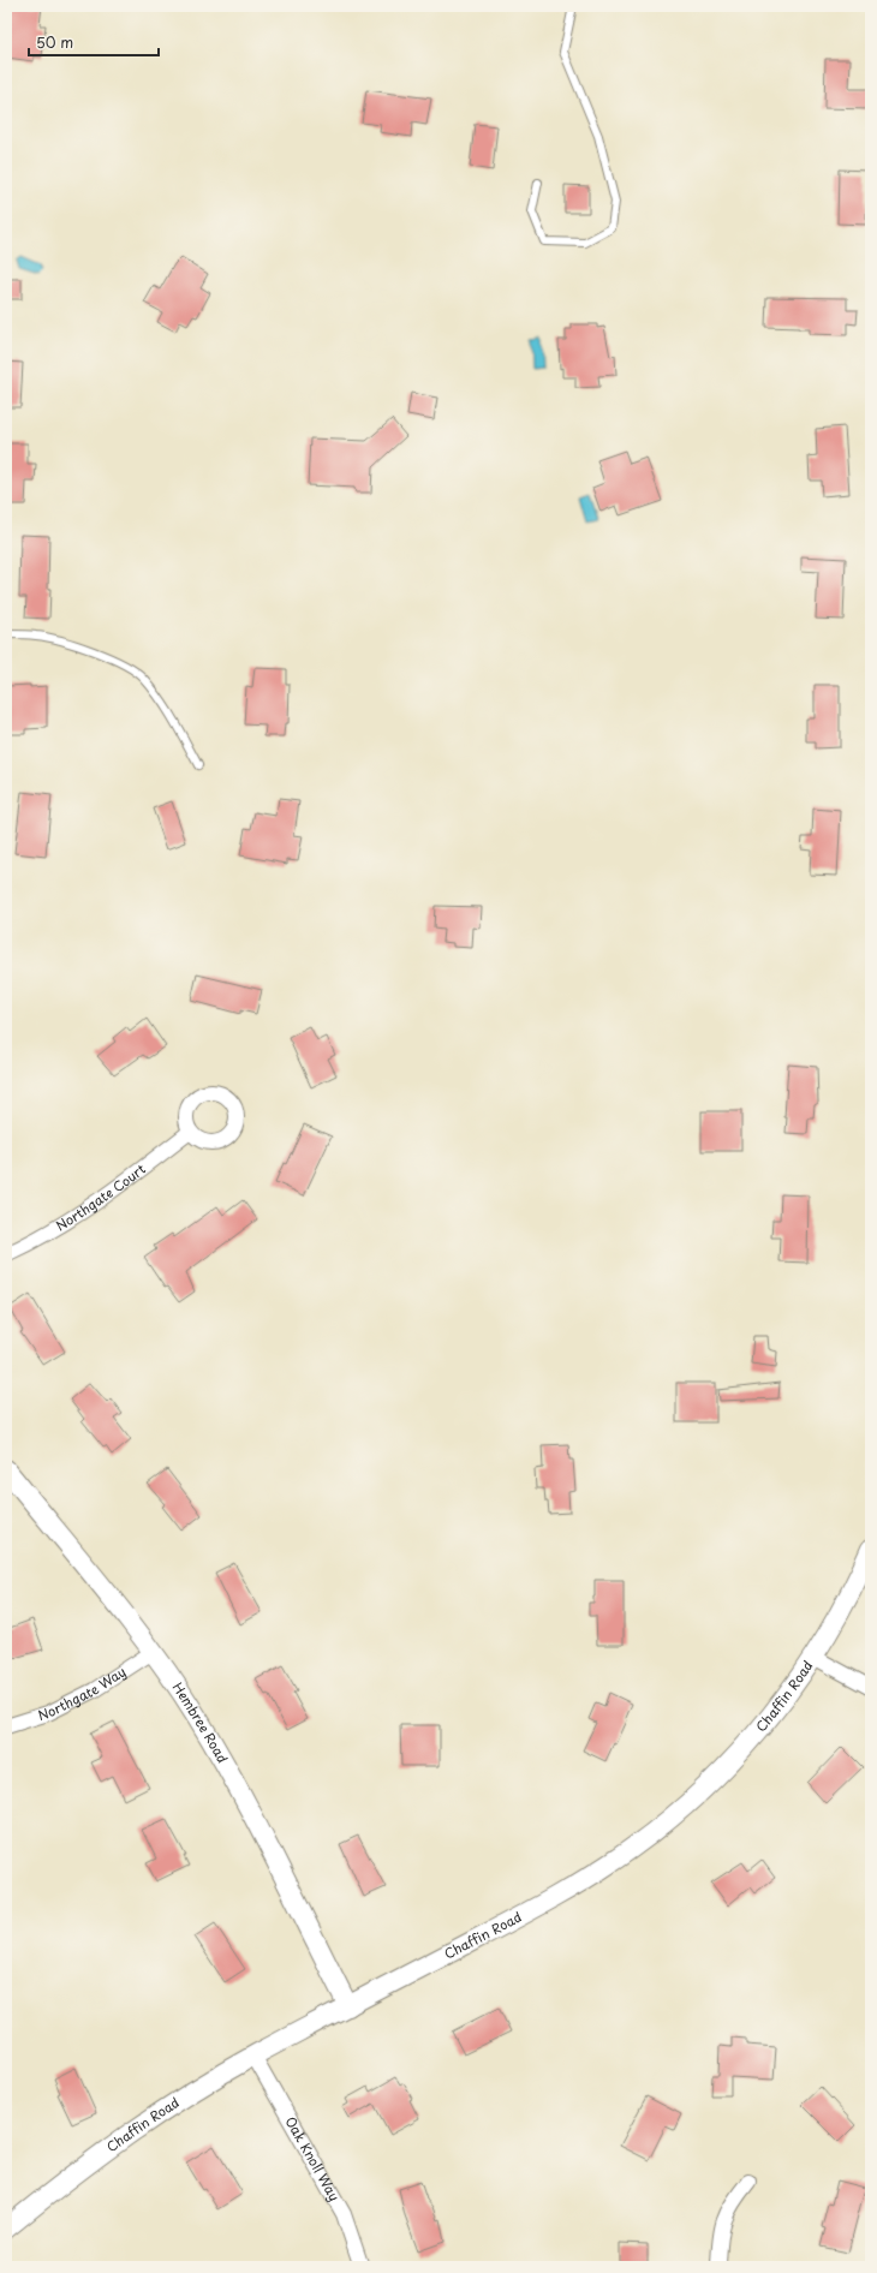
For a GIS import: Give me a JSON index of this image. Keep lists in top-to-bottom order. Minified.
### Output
{"streets":{"street":["Northgate Court","Northgate Way","Chaffin Road","Hembree Road","Oak Knoll Way"]},"crossings":[["Northgate Way","Hembree Road"],["Chaffin Road","Hembree Road"],["Chaffin Road","Oak Knoll Way"]],"scale_bar":"50 m"}
